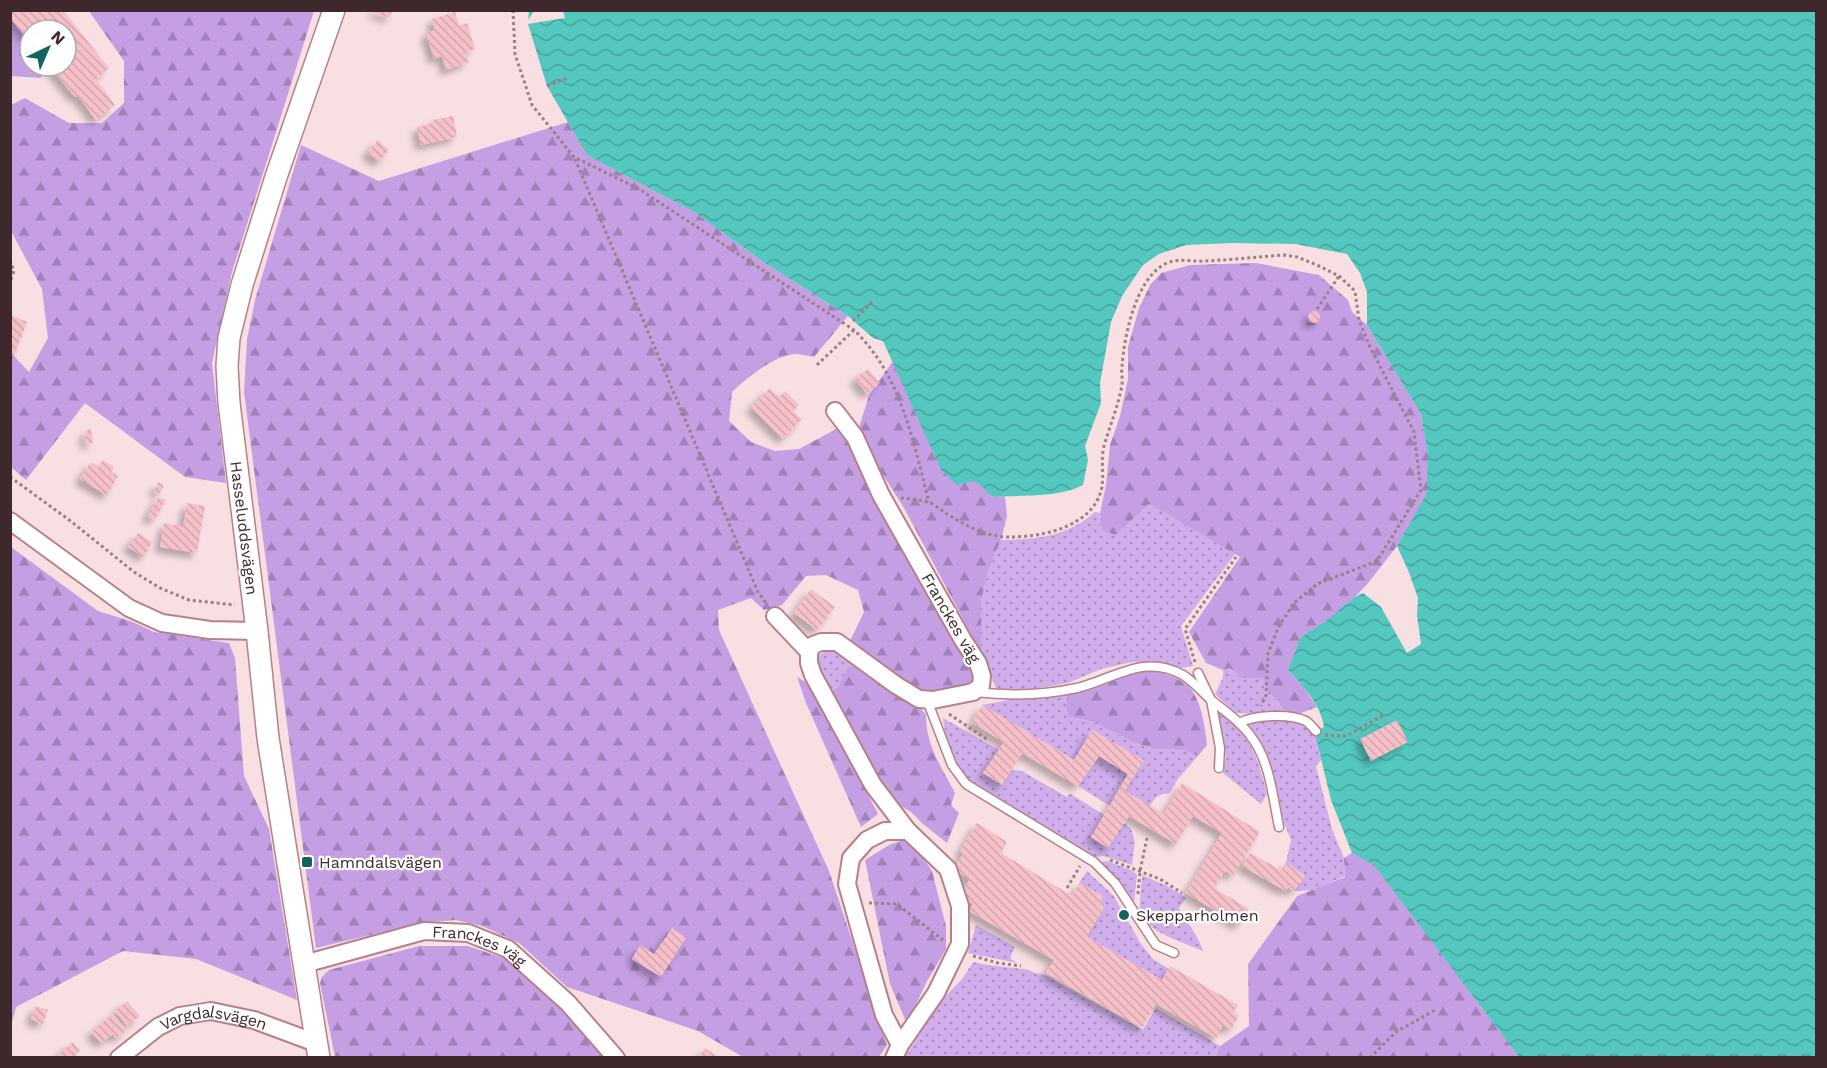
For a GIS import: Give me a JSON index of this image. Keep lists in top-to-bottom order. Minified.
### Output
{"streets":{"street":["Hasseluddsvägen","Franckes väg","Vargdalsvägen"]},"crossings":[["Hasseluddsvägen","Franckes väg"],["Hasseluddsvägen","Vargdalsvägen"]],"places":{"transit":["Hamndalsvägen"],"other":["Skepparholmen"]},"north":"top right"}
